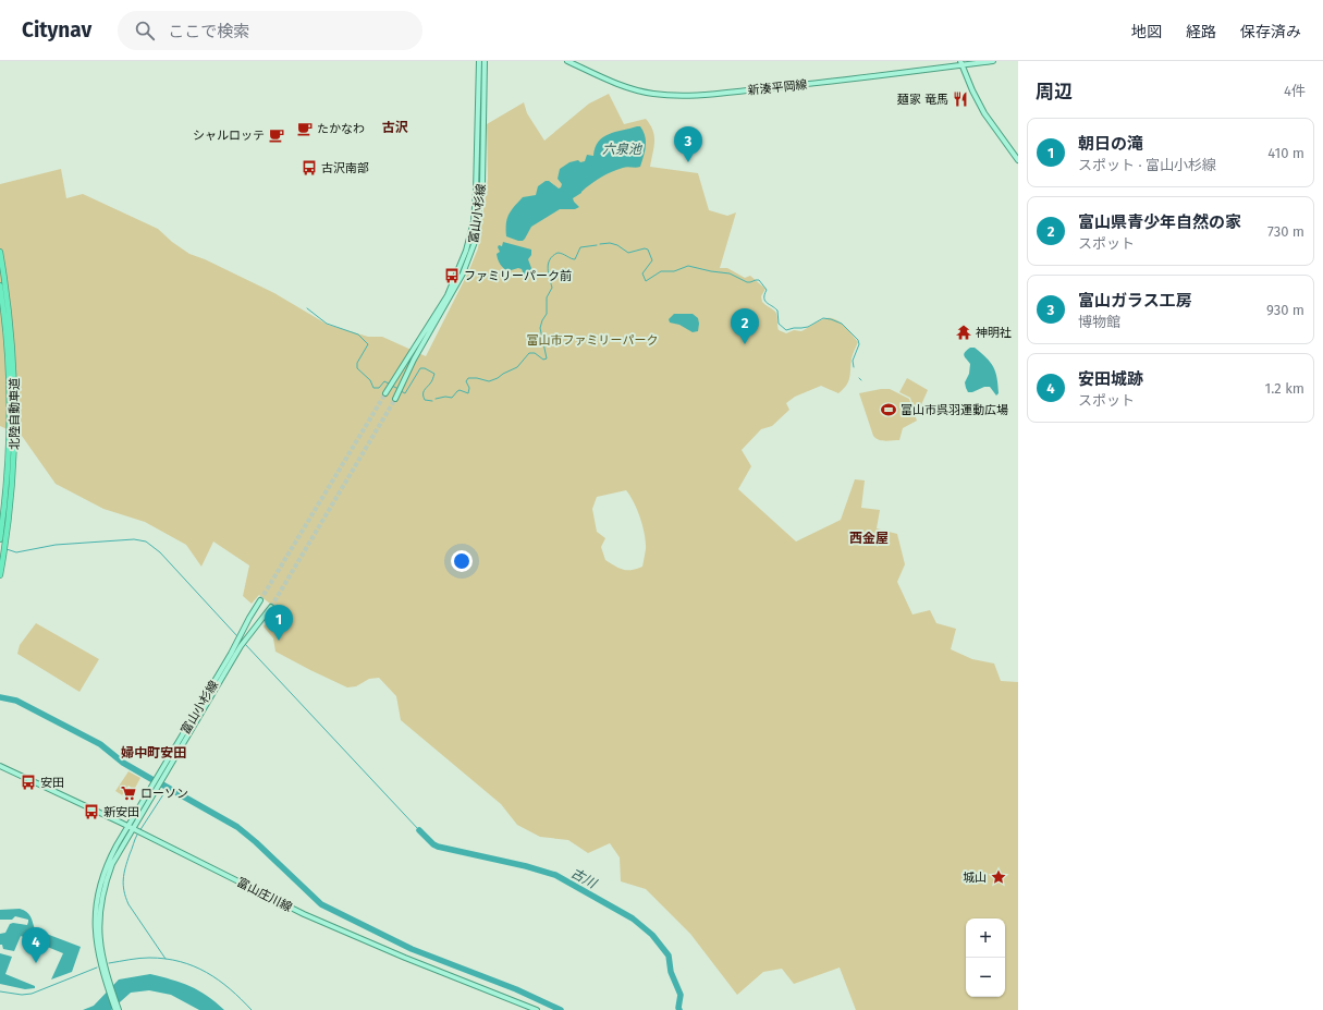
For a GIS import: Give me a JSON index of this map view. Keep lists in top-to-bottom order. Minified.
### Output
{"streets":{"highway":["北陸自動車道"],"main road":["新湊平岡線","富山小杉線","富山庄川線"]},"crossings":[["富山小杉線","富山庄川線"]],"districts":["古沢","西金屋","婦中町安田"],"water":["六泉池","古川"],"parks":["富山市ファミリーパーク"],"places":{"restaurant":["麺家 竜馬"],"cafe":["たかなわ","シャルロッテ"],"bus stop":["古沢南部","ファミリーパーク前","安田","新安田"],"temple":["神明社"],"sports":["富山市呉羽運動広場"],"supermarket":["ローソン"],"place":["城山"]},"page":{"header":"Citynav","search":"ここで検索","nav":["地図","経路","保存済み"],"heading":["周辺","4件"],"list":[{"mark":"1","name":"朝日の滝","note":"スポット · 富山小杉線","value":"410 m"},{"mark":"2","name":"富山県青少年自然の家","note":"スポット","value":"730 m"},{"mark":"3","name":"富山ガラス工房","note":"博物館","value":"930 m"},{"mark":"4","name":"安田城跡","note":"スポット","value":"1.2 km"}],"pins":["3","2","1","4"],"map_buttons":["+","−"]}}
